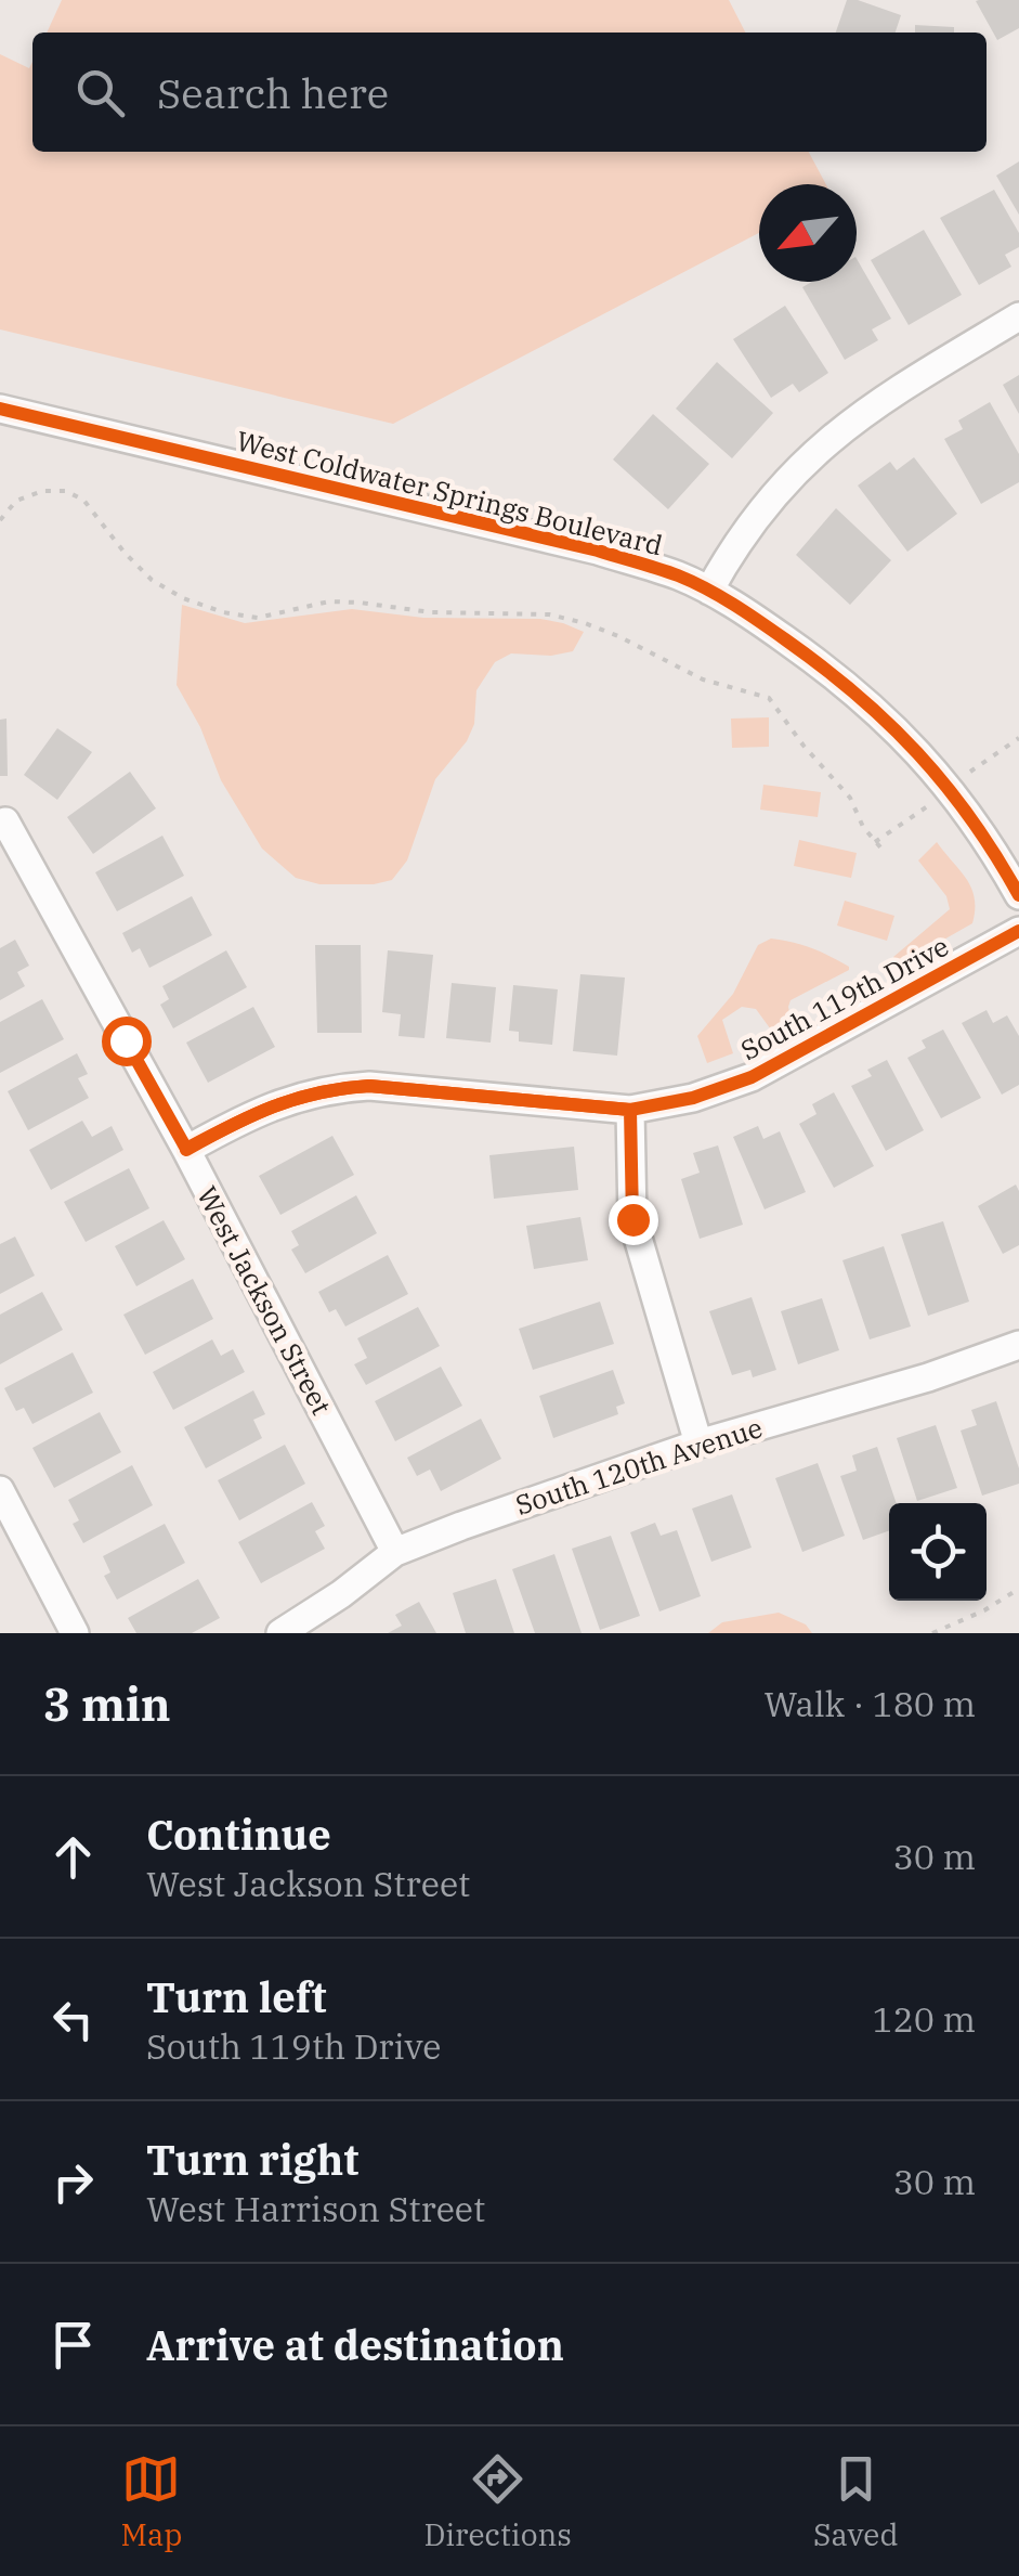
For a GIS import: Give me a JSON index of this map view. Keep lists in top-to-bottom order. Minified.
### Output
{"streets":{"street":["West Coldwater Springs Boulevard","South 119th Drive","West Jackson Street","South 120th Avenue"]},"crossings":[["South 119th Drive","West Jackson Street"],["West Jackson Street","South 120th Avenue"]],"north":"bottom left","page":{"search":"Search here","heading":["3 min","Walk · 180 m"],"list":[["Continue","West Jackson Street","30 m"],["Turn left","South 119th Drive","120 m"],["Turn right","West Harrison Street","30 m"],"Arrive at destination"],"nav":["Map","Directions","Saved"]}}
